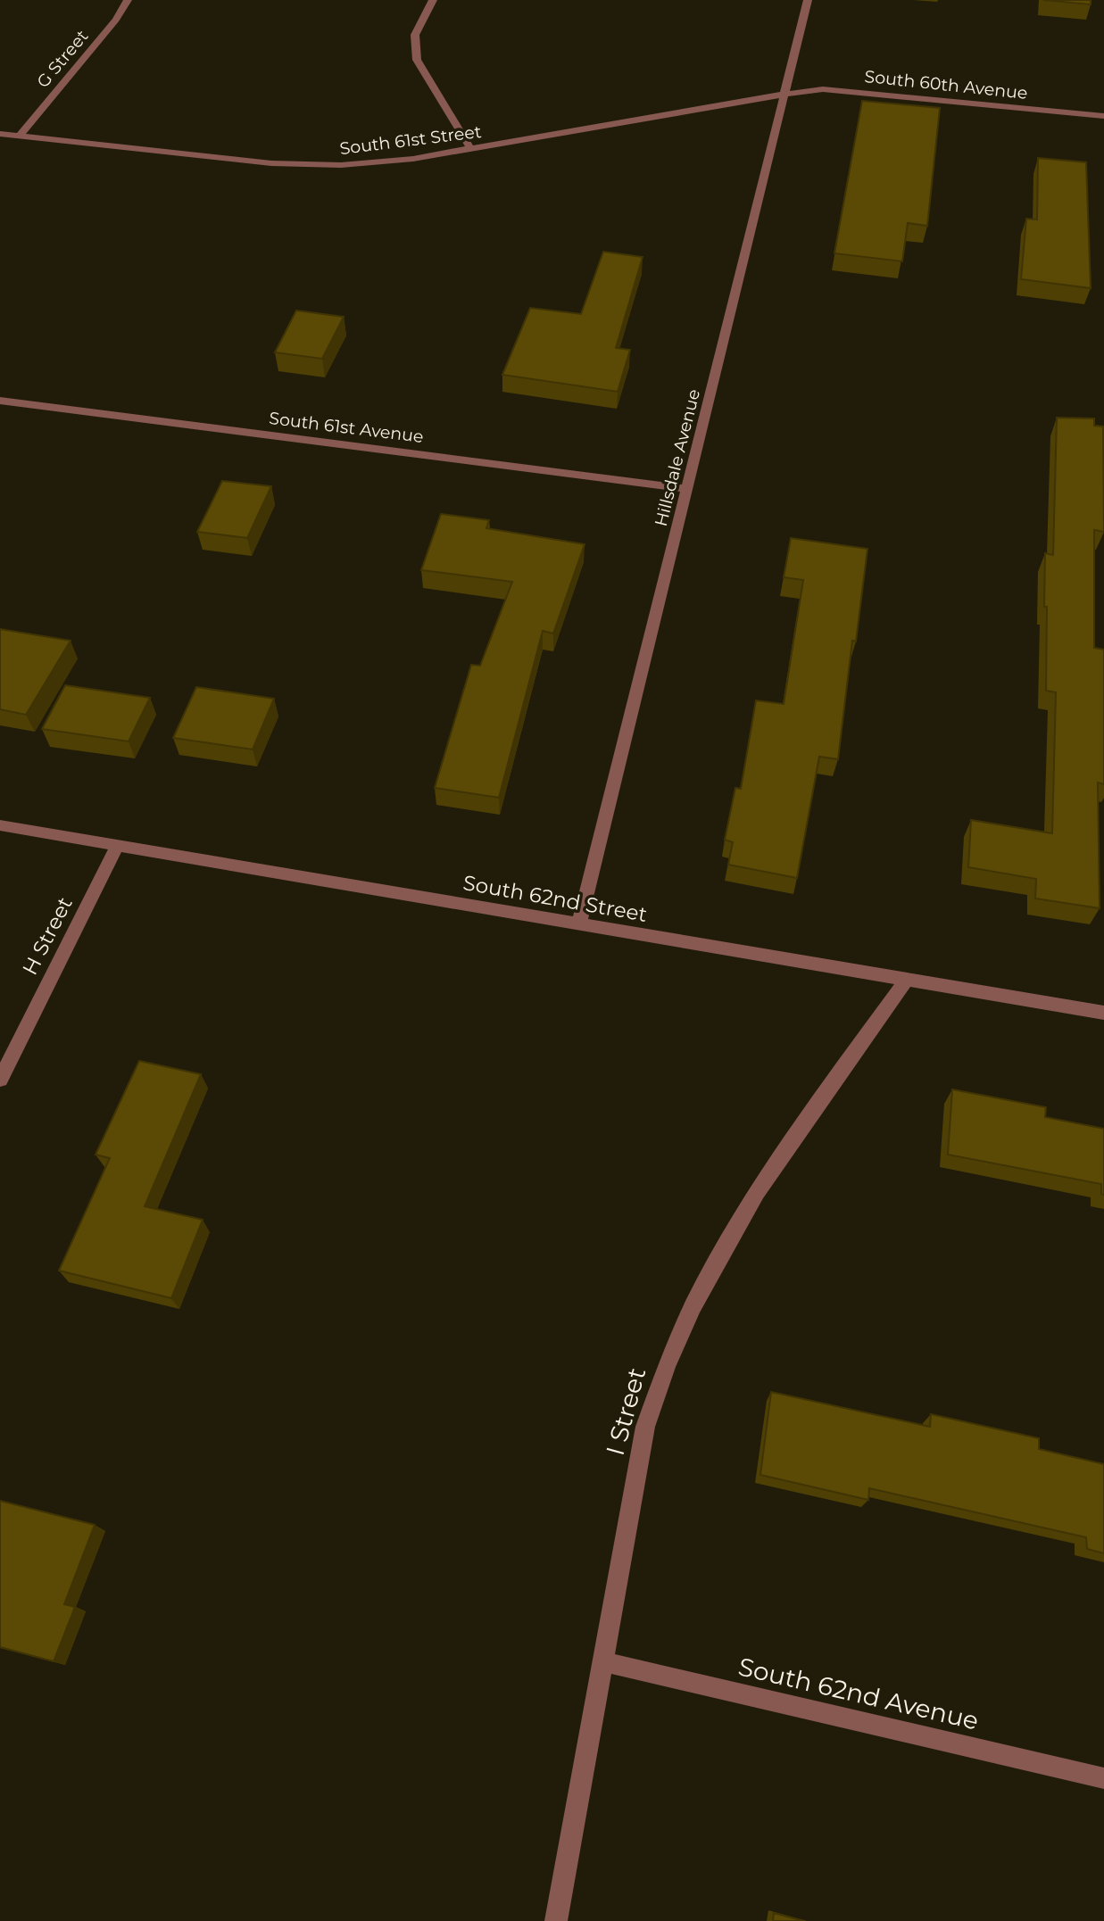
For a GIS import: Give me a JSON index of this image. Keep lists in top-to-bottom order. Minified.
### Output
{"streets":{"street":["G Street","South 60th Avenue","South 61st Street","South 61st Avenue","Hillsdale Avenue","South 62nd Street","H Street","I Street","South 62nd Avenue"]},"crossings":[["G Street","South 61st Street"],["South 60th Avenue","South 61st Street"],["South 60th Avenue","Hillsdale Avenue"],["South 61st Street","Hillsdale Avenue"],["South 61st Avenue","Hillsdale Avenue"],["Hillsdale Avenue","South 62nd Street"],["South 62nd Street","H Street"],["South 62nd Street","I Street"],["I Street","South 62nd Avenue"]]}
